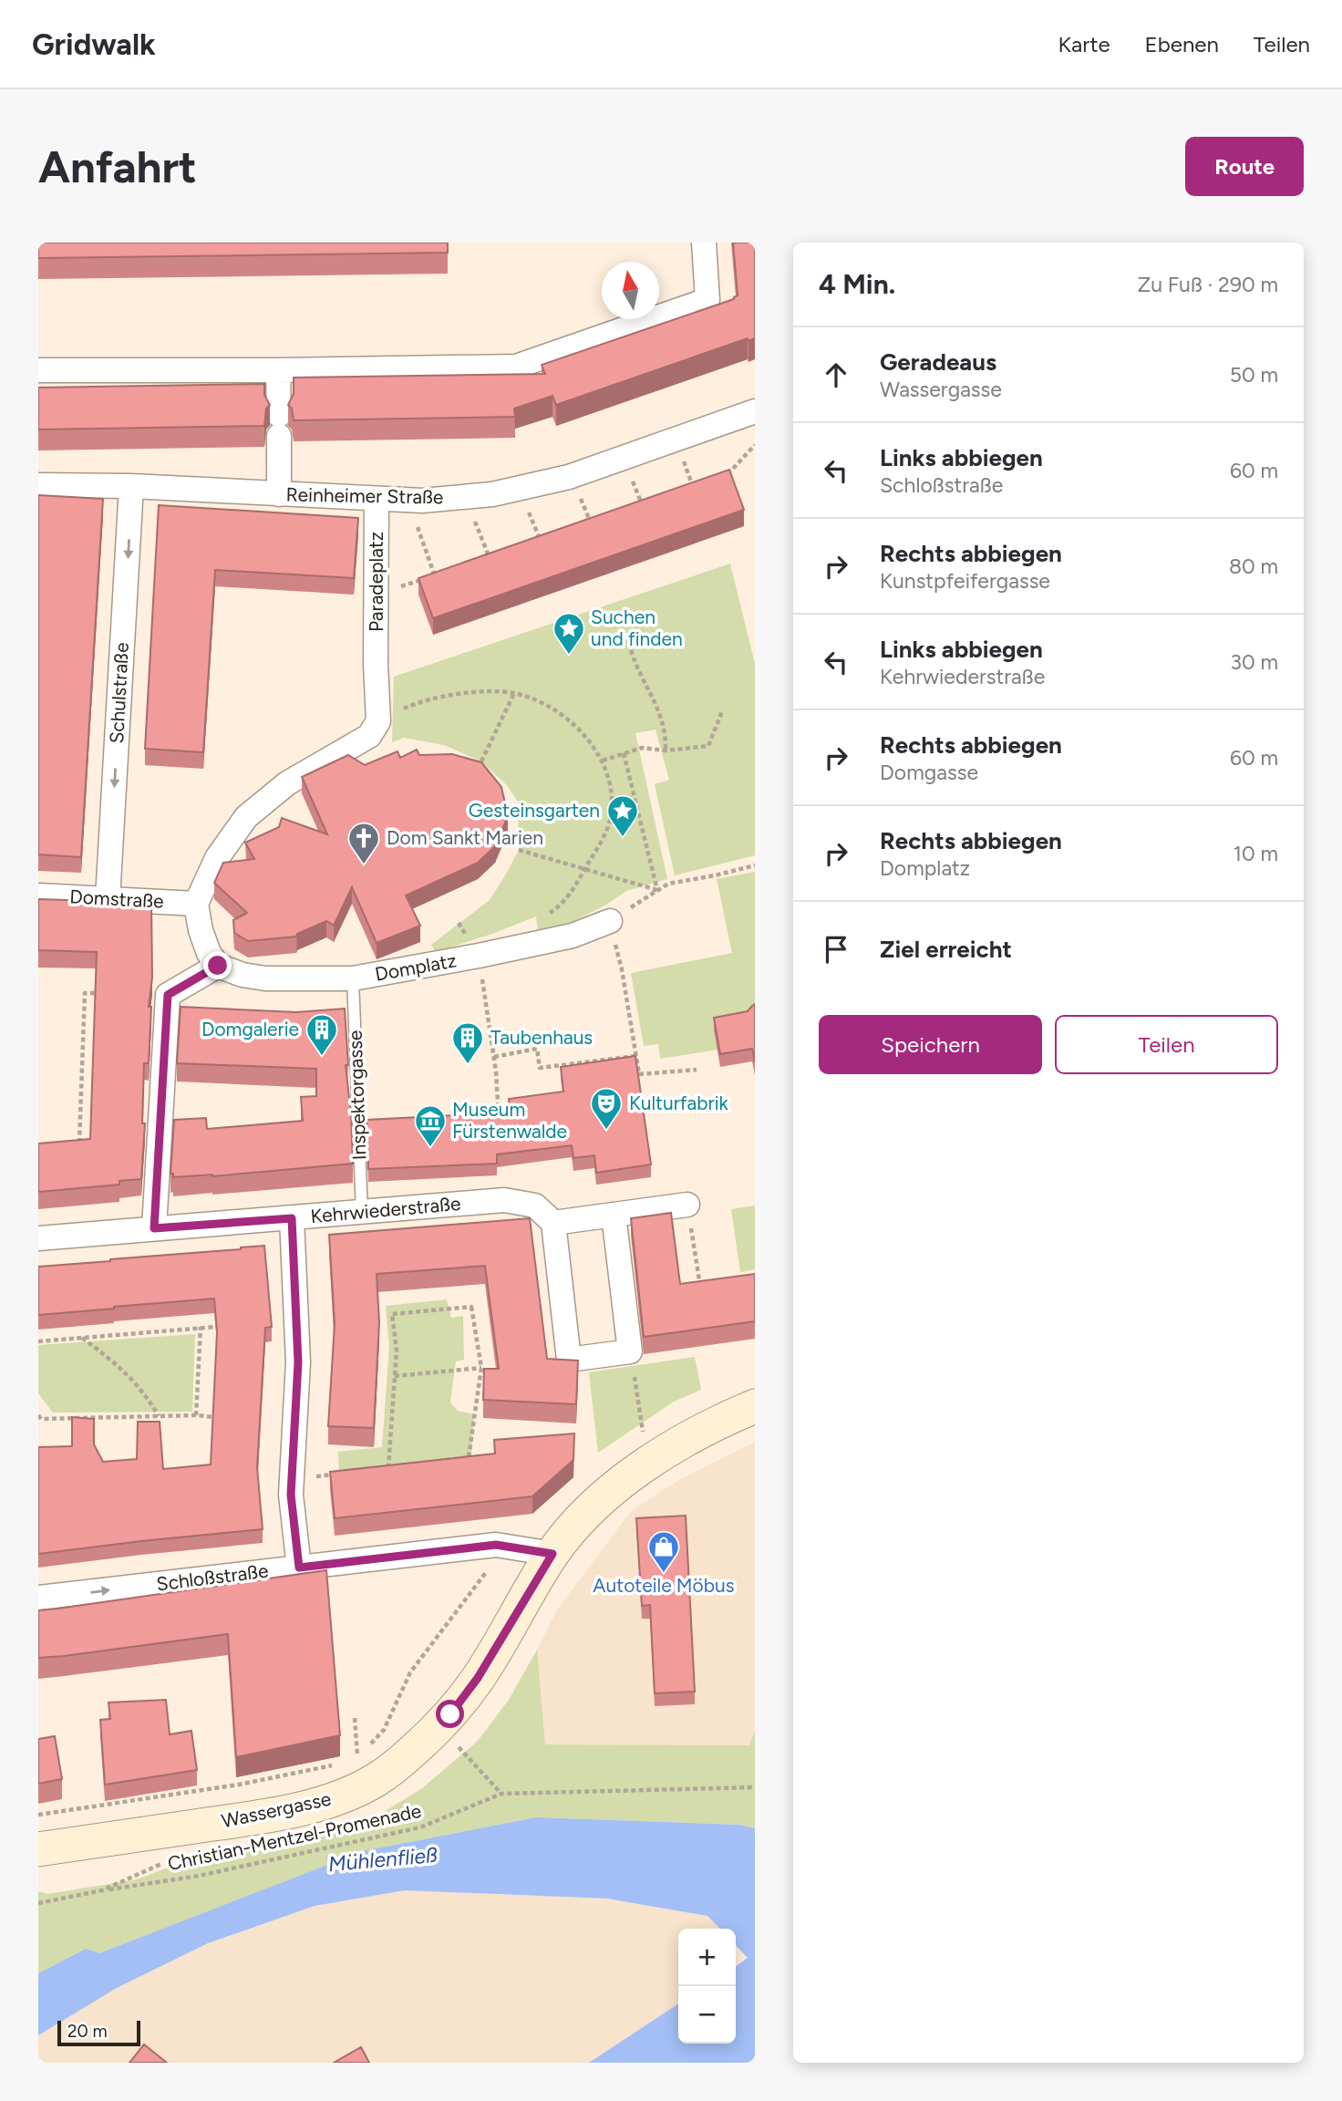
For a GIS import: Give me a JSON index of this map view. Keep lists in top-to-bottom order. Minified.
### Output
{"streets":{"street":["Reinheimer Straße","Paradeplatz","Schulstraße","Domstraße","Domplatz","Kehrwiederstraße","Schloßstraße","Wassergasse"],"lane":["Inspektorgasse"],"path":["Christian-Mentzel-Promenade"]},"crossings":[["Reinheimer Straße","Paradeplatz"],["Reinheimer Straße","Schulstraße"],["Schulstraße","Domstraße"],["Domplatz","Inspektorgasse"],["Inspektorgasse","Kehrwiederstraße"],["Schloßstraße","Wassergasse"]],"one_way":["Schulstraße","Schloßstraße"],"water":["Mühlenfließ"],"places":{"place":["Suchen und finden","Gesteinsgarten"],"church":["Dom Sankt Marien"],"building":["Domgalerie","Taubenhaus"],"theatre":["Kulturfabrik"],"museum":["Museum Fürstenwalde"],"shop":["Autoteile Möbus"]},"scale_bar":"20 m","north":"top","page":{"header":"Gridwalk","nav":["Karte","Ebenen","Teilen"],"buttons":["Route",["Speichern","Teilen"]],"title":"Anfahrt","heading":["4 Min.","Zu Fuß · 290 m"],"list":[["Geradeaus","Wassergasse","50 m"],["Links abbiegen","Schloßstraße","60 m"],["Rechts abbiegen","Kunstpfeifergasse","80 m"],["Links abbiegen","Kehrwiederstraße","30 m"],["Rechts abbiegen","Domgasse","60 m"],["Rechts abbiegen","Domplatz","10 m"],"Ziel erreicht"],"map_buttons":["+","−"],"scale":"20 m"}}
